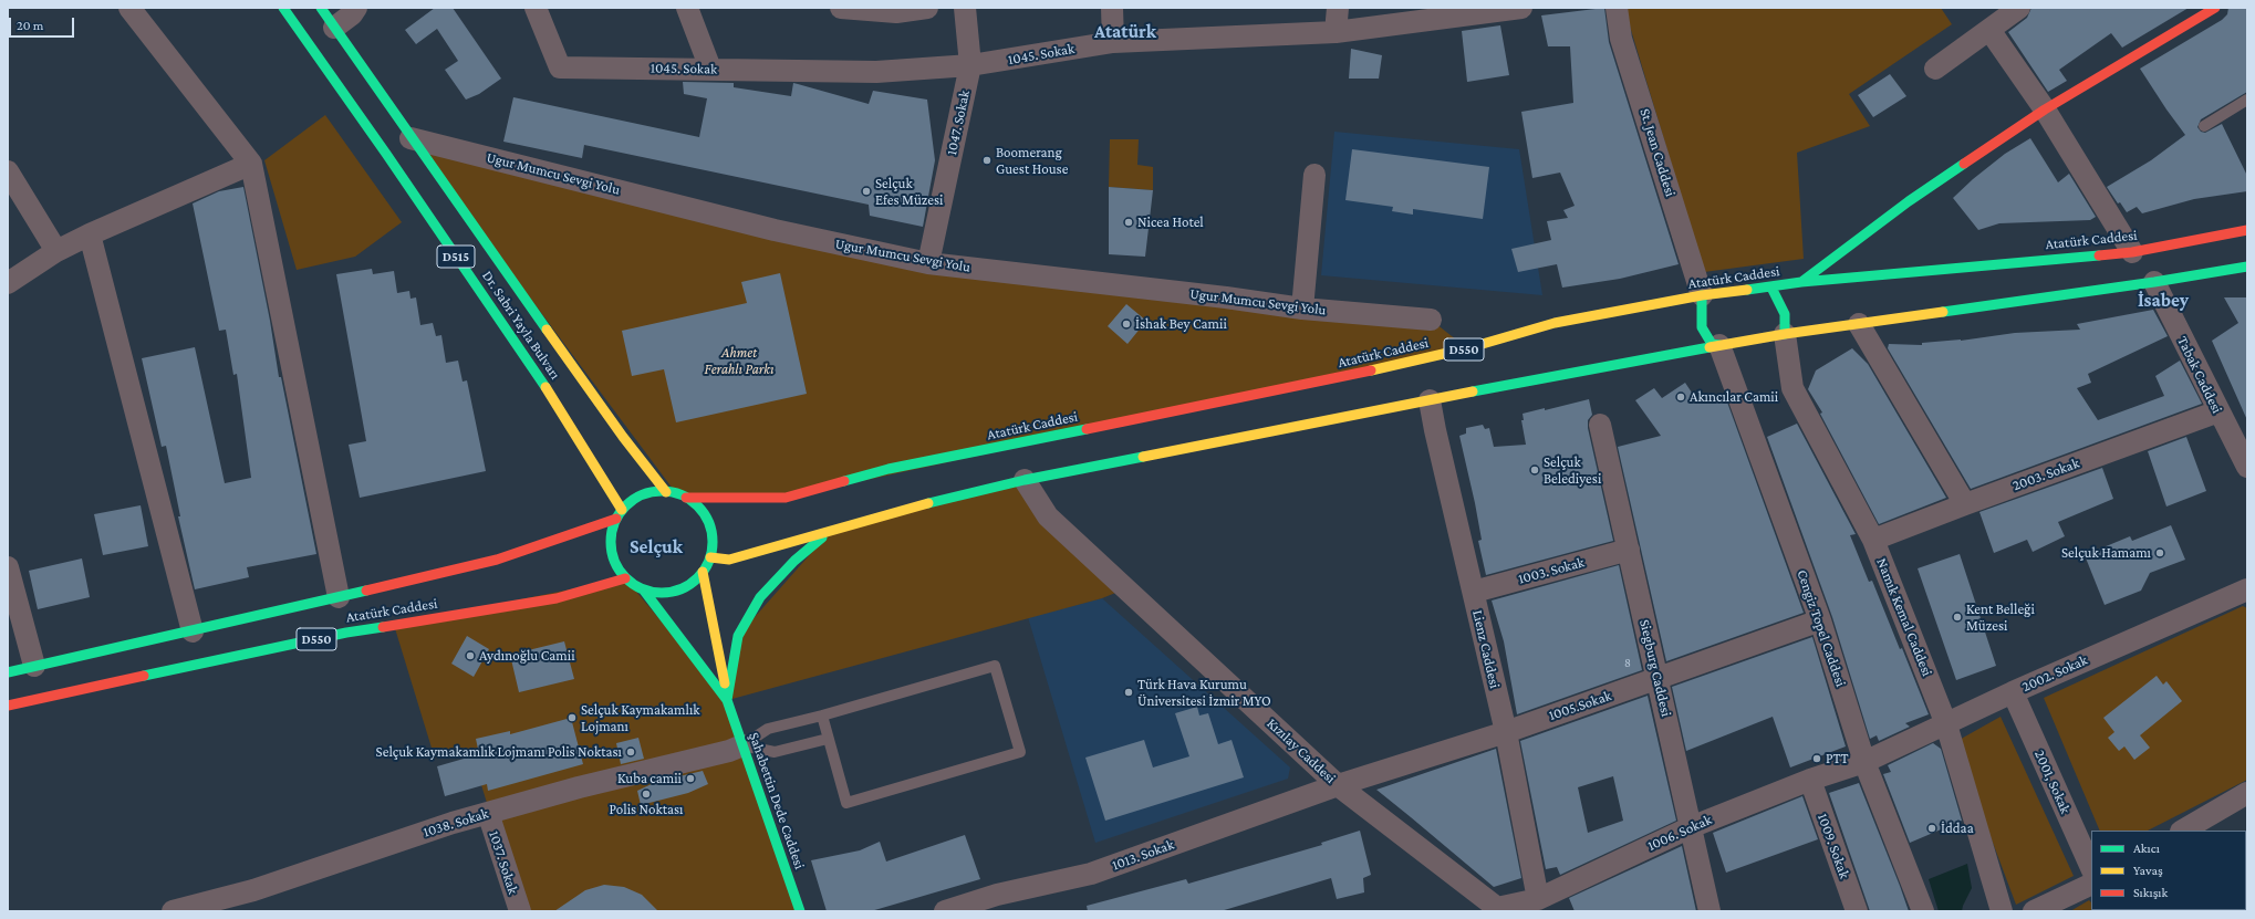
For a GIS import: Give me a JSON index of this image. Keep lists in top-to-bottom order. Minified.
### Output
{"streets":{"main road":["Atatürk Caddesi","D515","Dr. Sabri Yayla Bulvarı","D550","Şahabettin Dede Caddesi"],"street":["1045. Sokak","1047. Sokak","St. Jean Caddesi","Ugur Mumcu Sevgi Yolu","Tabak Caddesi","2003. Sokak","1003. Sokak","Namık Kemal Caddesi","Cengiz Topel Caddesi","Lienz Caddesi","Siegburg Caddesi","2002. Sokak","1005.Sokak","Kızılay Caddesi","2001, Sokak","1038. Sokak","1006. Sokak","1009. Sokak","1013. Sokak","1037. Sokak"]},"crossings":[["1045. Sokak","1047. Sokak"],["1047. Sokak","Ugur Mumcu Sevgi Yolu"],["St. Jean Caddesi","Atatürk Caddesi"],["Ugur Mumcu Sevgi Yolu","Dr. Sabri Yayla Bulvarı"],["Atatürk Caddesi","Dr. Sabri Yayla Bulvarı"],["Tabak Caddesi","2003. Sokak"],["2003. Sokak","Namık Kemal Caddesi"],["1003. Sokak","Lienz Caddesi"],["1003. Sokak","Siegburg Caddesi"],["Namık Kemal Caddesi","2002. Sokak"],["Cengiz Topel Caddesi","2002. Sokak"],["Cengiz Topel Caddesi","1005.Sokak"],["Cengiz Topel Caddesi","1006. Sokak"],["Lienz Caddesi","1005.Sokak"],["Lienz Caddesi","1006. Sokak"],["Siegburg Caddesi","1005.Sokak"],["Siegburg Caddesi","1006. Sokak"],["2002. Sokak","2001, Sokak"],["2002. Sokak","1006. Sokak"],["1005.Sokak","Kızılay Caddesi"],["1005.Sokak","1013. Sokak"],["Kızılay Caddesi","1006. Sokak"],["Kızılay Caddesi","1013. Sokak"],["Şahabettin Dede Caddesi","1038. Sokak"],["1038. Sokak","1037. Sokak"],["1006. Sokak","1009. Sokak"]],"districts":["Atatürk","İsabey","Selçuk"],"parks":["Ahmet Ferahlı Parkı"],"places":["Boomerang Guest House","Selçuk Efes Müzesi","Nicea Hotel","İshak Bey Camii","Akıncılar Camii","Selçuk Belediyesi","Selçuk Hamamı","Kent Belleği Müzesi","Aydınoğlu Camii","Türk Hava Kurumu Üniversitesi İzmir MYO","Selçuk Kaymakamlık Lojmanı","Selçuk Kaymakamlık Lojmanı Polis Noktası","PTT","Kuba camii","Polis Noktası","İddaa"],"house_numbers":["8"],"legend":["Akıcı","Yavaş","Sıkışık"],"scale_bar":"20 m"}
